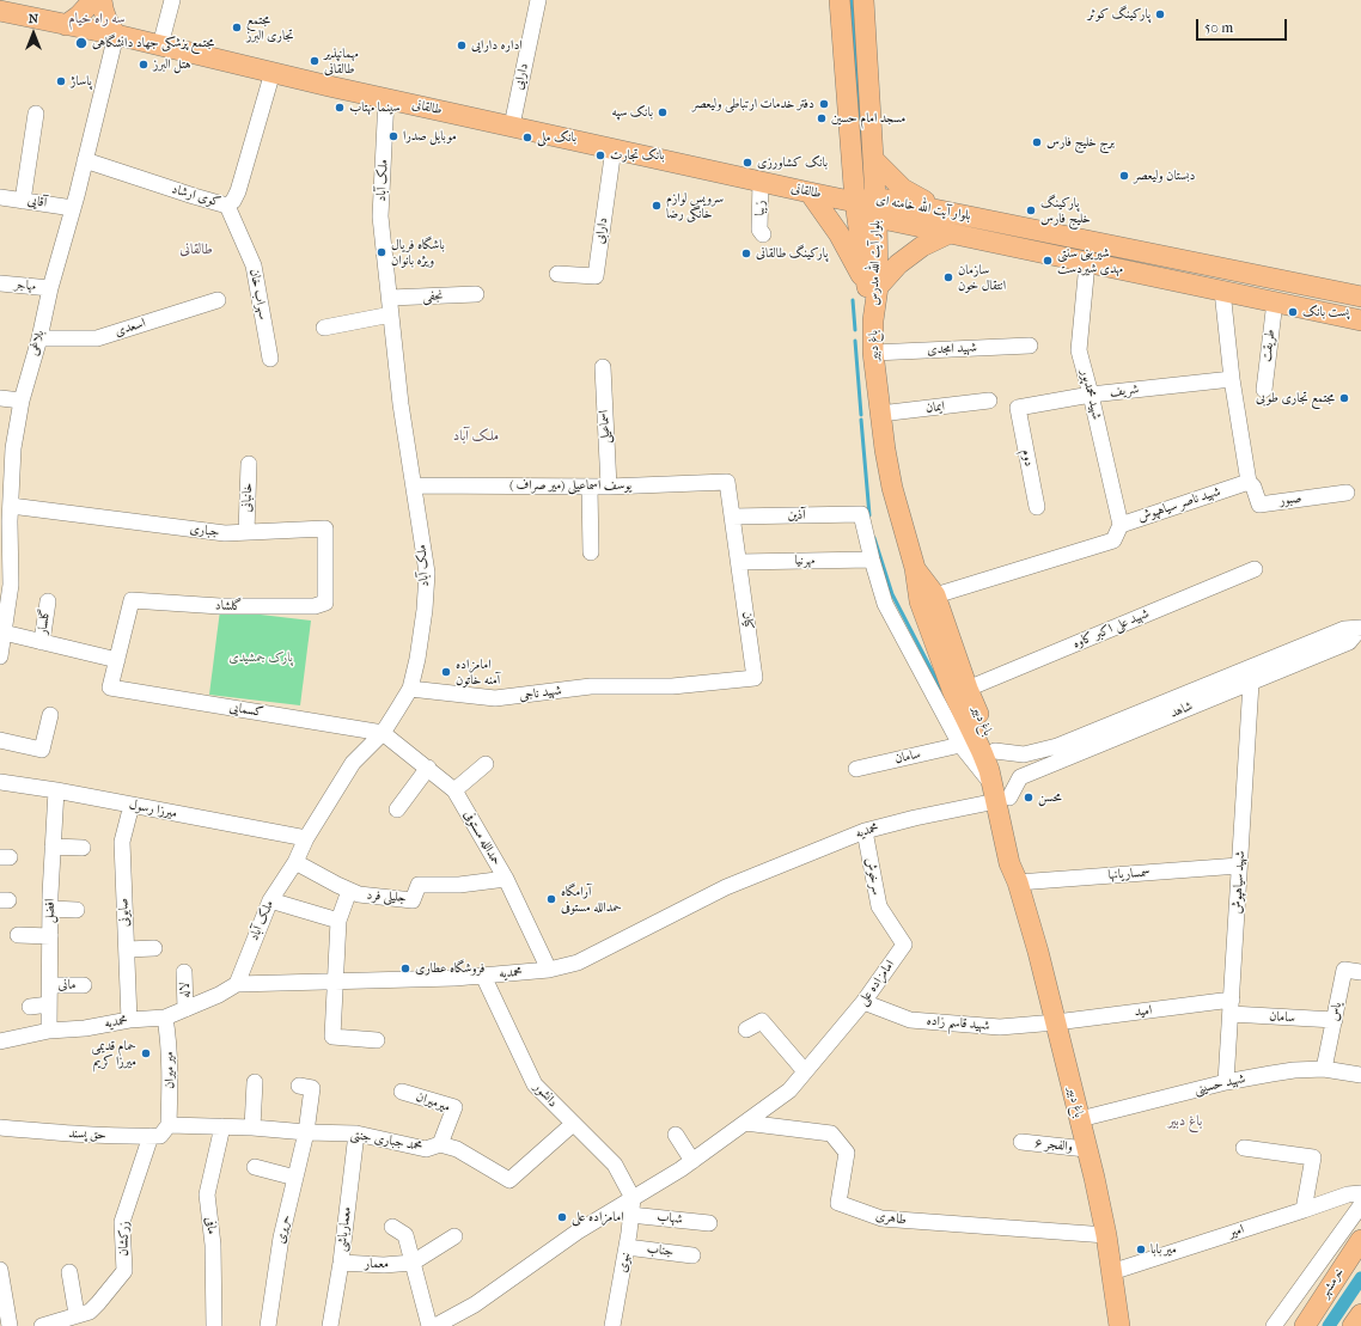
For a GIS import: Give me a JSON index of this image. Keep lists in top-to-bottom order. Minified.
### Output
{"streets":{"main road":["طالقانی","بلوار آیت الله خامنه ای","بلوار آیت الله مدرس","باغ دبیر","خرمشهر"],"street":["دارایی","ملک آباد","کوی ارشاد","آقایی","زیبا","دارابی","مهاجر","سهراب خان","نجفی","اسعدی","بلاغی","طریقت","شهید امجدی","شریف","شهید محمدپور","ایمان","اسماعیلی","دوم","یوسف اسماعیلی (میر صراف )","خانبانی","صبور","شهید ناصر سیاهپوش","آذین","جباری","مهرنیا","گلشاد","کیان","گلسار","شهید علی اکبر کاوه","شهید ناجی","کسمایی","شاهد","سامان","میرزا رسول","محمدیه","حمدالله مستوفی","سمساریانها","سرخوش","شهید سیاهپوش","جلیلی فرد","افضل","صابونی","امامزاده علی","مانی","لاله","امید","یاس","شهید قاسم زاده","میر میران","شهید حسینی","دانشور","میرمیران","حق پسند","محمد جباری جنتی","والفجر ۶","شهاب","طاهری","مافی","حریری","معمارباشی","امیر","زرکشان","جناب","نبوی","معمار"]},"crossings":[["دارایی","طالقانی"],["طالقانی","ملک آباد"],["طالقانی","کوی ارشاد"],["طالقانی","زیبا"],["طالقانی","بلوار آیت الله خامنه ای"],["طالقانی","دارابی"],["طالقانی","بلوار آیت الله مدرس"],["طالقانی","بلاغی"],["ملک آباد","نجفی"],["ملک آباد","یوسف اسماعیلی (میر صراف )"],["ملک آباد","شهید ناجی"],["ملک آباد","کسمایی"],["ملک آباد","میرزا رسول"],["ملک آباد","محمدیه"],["ملک آباد","حمدالله مستوفی"],["ملک آباد","جلیلی فرد"],["کوی ارشاد","سهراب خان"],["کوی ارشاد","بلاغی"],["آقایی","بلاغی"],["بلوار آیت الله خامنه ای","بلوار آیت الله مدرس"],["بلوار آیت الله خامنه ای","طریقت"],["بلوار آیت الله خامنه ای","شهید محمدپور"],["بلوار آیت الله مدرس","باغ دبیر"],["مهاجر","بلاغی"],["اسعدی","بلاغی"],["بلاغی","جباری"],["باغ دبیر","شهید امجدی"],["باغ دبیر","ایمان"],["باغ دبیر","شهید ناصر سیاهپوش"],["باغ دبیر","شهید علی اکبر کاوه"],["باغ دبیر","شاهد"],["باغ دبیر","محمدیه"],["باغ دبیر","سمساریانها"],["باغ دبیر","امید"],["باغ دبیر","شهید قاسم زاده"],["باغ دبیر","شهید حسینی"],["باغ دبیر","والفجر ۶"],["باغ دبیر","طاهری"],["باغ دبیر","امیر"],["شریف","شهید محمدپور"],["شریف","دوم"],["شهید محمدپور","شهید ناصر سیاهپوش"],["اسماعیلی","یوسف اسماعیلی (میر صراف )"],["یوسف اسماعیلی (میر صراف )","کیان"],["خانبانی","جباری"],["صبور","شهید ناصر سیاهپوش"],["آذین","مهرنیا"],["آذین","کیان"],["جباری","گلشاد"],["مهرنیا","کیان"],["گلشاد","کسمایی"],["کیان","شهید ناجی"],["کسمایی","حمدالله مستوفی"],["شاهد","محمدیه"],["شاهد","شهید سیاهپوش"],["سامان","شهید سیاهپوش"],["سامان","امید"],["سامان","یاس"],["میرزا رسول","افضل"],["میرزا رسول","صابونی"],["محمدیه","حمدالله مستوفی"],["محمدیه","سرخوش"],["محمدیه","افضل"],["محمدیه","صابونی"],["محمدیه","لاله"],["محمدیه","میر میران"],["محمدیه","دانشور"],["حمدالله مستوفی","جلیلی فرد"],["سمساریانها","شهید سیاهپوش"],["سرخوش","امامزاده علی"],["شهید سیاهپوش","امید"],["شهید سیاهپوش","شهید حسینی"],["افضل","مانی"],["امامزاده علی","شهید قاسم زاده"],["امامزاده علی","دانشور"],["امامزاده علی","طاهری"],["امامزاده علی","نبوی"],["امید","شهید قاسم زاده"],["یاس","شهید حسینی"],["میر میران","محمد جباری جنتی"],["دانشور","محمد جباری جنتی"],["دانشور","نبوی"],["میرمیران","محمد جباری جنتی"],["حق پسند","زرکشان"],["محمد جباری جنتی","مافی"],["محمد جباری جنتی","حریری"],["محمد جباری جنتی","معمارباشی"],["شهاب","نبوی"],["معمارباشی","معمار"],["جناب","نبوی"]],"districts":["سه راه خیام","طالقانی","ملک آباد","باغ دبیر"],"parks":["پارک جمشیدی"],"places":["پارکینگ کوثر","مجتمع تجاری البرز","مجتمع پزشکی جهاد دانشگاهی","اداره دارایی","مهمانپذیر طالقانی","هتل البرز","پاساژ","دفتر خدمات ارتباطی ولیعصر","سینما مهتاب","بانک سپه","مسجد امام حسین","موبایل صدرا","بانک ملی","برج خلیج فارس","بانک تجارت","بانک کشاورزی","دبستان ولیعصر","سرویس لوازم خانگی رضا","پارکینگ خلیج فارس","باشگاه فریال ویژه بانوان","پارکینگ طالقانی","شیرینی سنتی مهدی شیردست","سازمان انتقال خون","پست بانک","مجتمع تجاری طوبی","امامزاده آمنه خاتون","محسن","آرامگاه حمدالله مستوفی","فروشگاه عطاری","حمام قدیمی میرزا کریم","امامزاده علی","میر بابا"],"scale_bar":"50 m","north":"top"}
